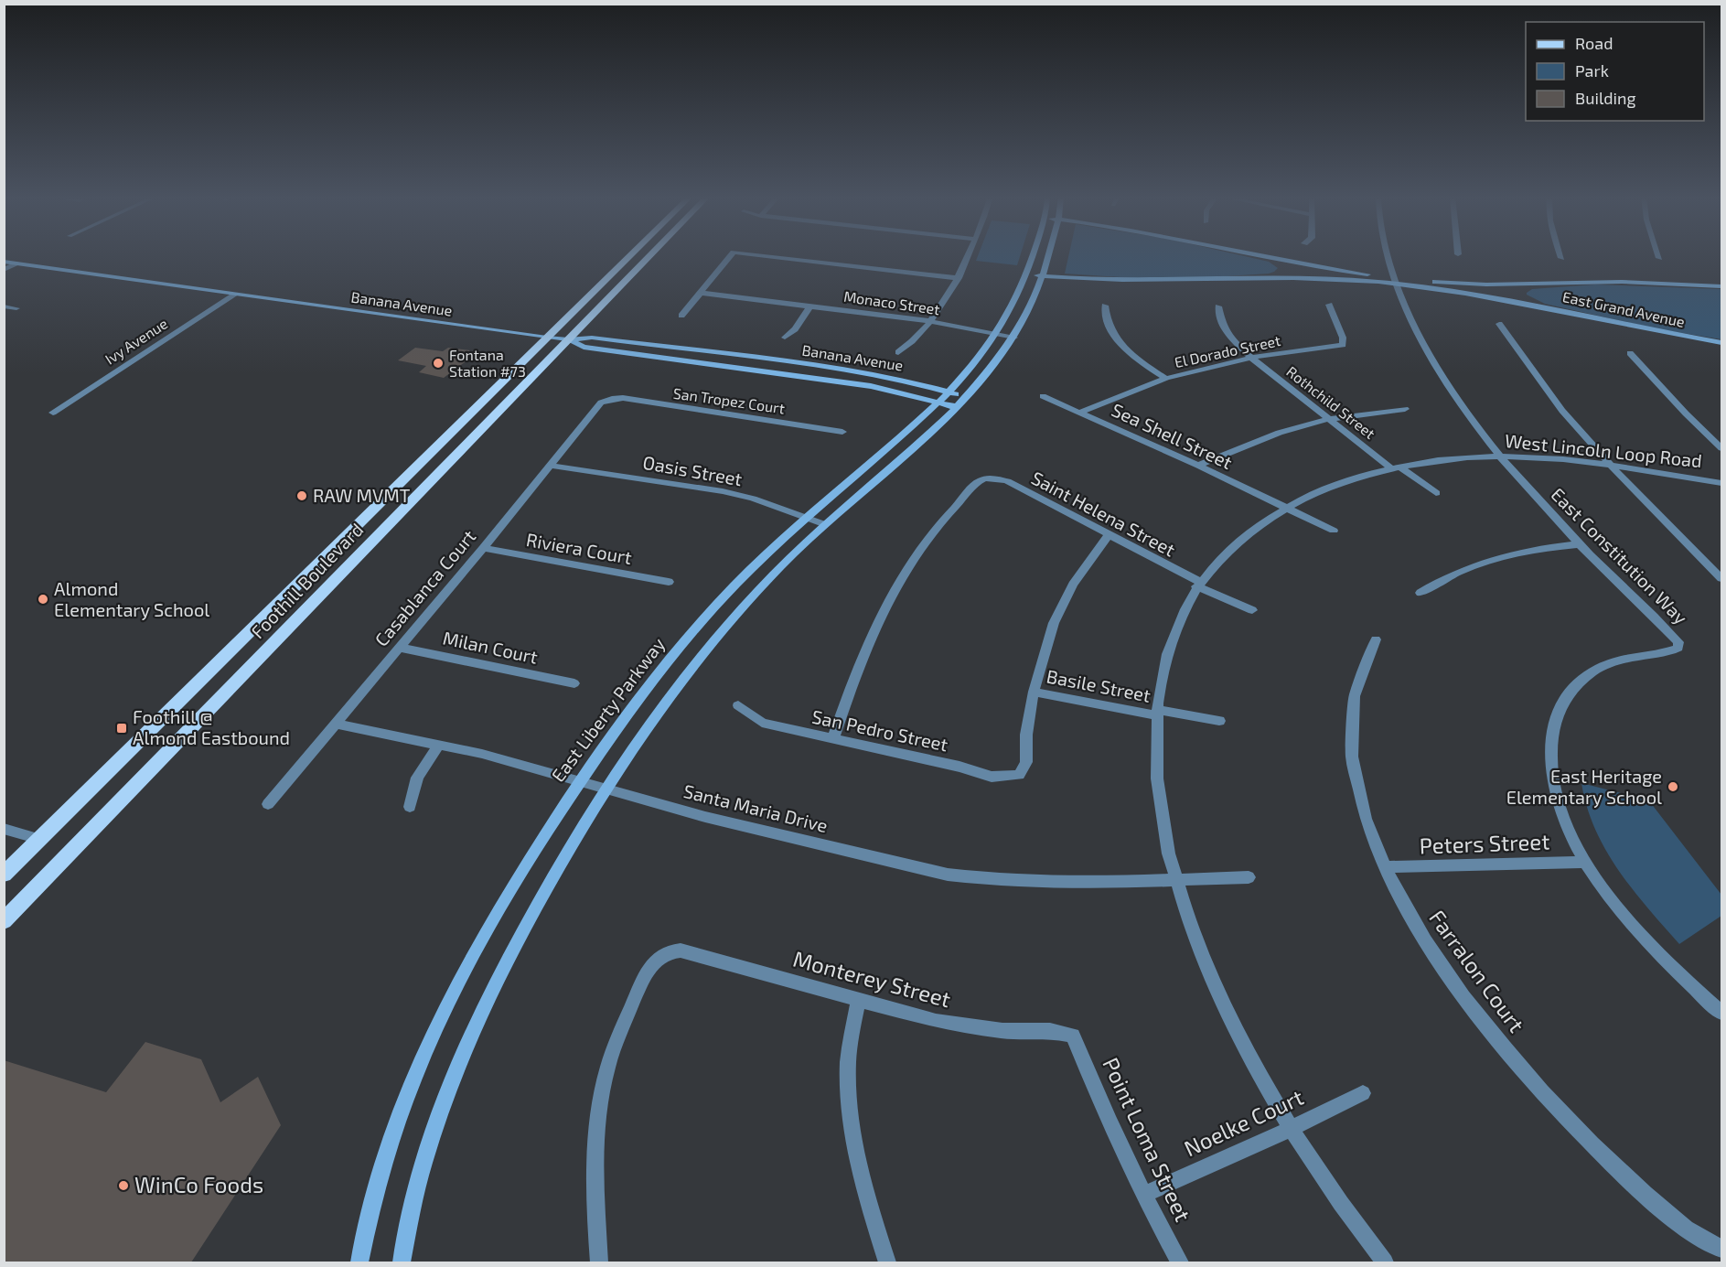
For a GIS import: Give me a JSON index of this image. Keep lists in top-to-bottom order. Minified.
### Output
{"streets":{"main road":["Foothill Boulevard"],"street":["Monaco Street","Banana Avenue","East Grand Avenue","Ivy Avenue","El Dorado Street","San Tropez Court","Rothchild Street","Sea Shell Street","West Lincoln Loop Road","Oasis Street","Saint Helena Street","Riviera Court","East Constitution Way","Casablanca Court","Milan Court","Basile Street","East Liberty Parkway","San Pedro Street","Santa Maria Drive","Peters Street","Farralon Court","Monterey Street","Noelke Court","Point Loma Street"]},"crossings":[["Monaco Street","East Liberty Parkway"],["Banana Avenue","Ivy Avenue"],["Banana Avenue","Foothill Boulevard"],["Banana Avenue","East Liberty Parkway"],["East Grand Avenue","East Constitution Way"],["East Grand Avenue","East Liberty Parkway"],["El Dorado Street","Rothchild Street"],["El Dorado Street","Sea Shell Street"],["San Tropez Court","Casablanca Court"],["Rothchild Street","West Lincoln Loop Road"],["Sea Shell Street","West Lincoln Loop Road"],["West Lincoln Loop Road","Saint Helena Street"],["West Lincoln Loop Road","East Constitution Way"],["West Lincoln Loop Road","Basile Street"],["West Lincoln Loop Road","Santa Maria Drive"],["West Lincoln Loop Road","Noelke Court"],["Oasis Street","Casablanca Court"],["Oasis Street","East Liberty Parkway"],["Saint Helena Street","San Pedro Street"],["Riviera Court","Casablanca Court"],["East Constitution Way","Peters Street"],["Casablanca Court","Milan Court"],["Casablanca Court","Santa Maria Drive"],["Basile Street","San Pedro Street"],["East Liberty Parkway","Santa Maria Drive"],["Peters Street","Farralon Court"],["Monterey Street","Point Loma Street"],["Noelke Court","Point Loma Street"]],"places":{"other":["Fontana Station #73","RAW MVMT","Almond Elementary School","East Heritage Elementary School","WinCo Foods"],"transit":["Foothill @ Almond Eastbound"]},"legend":["Road","Park","Building"]}
